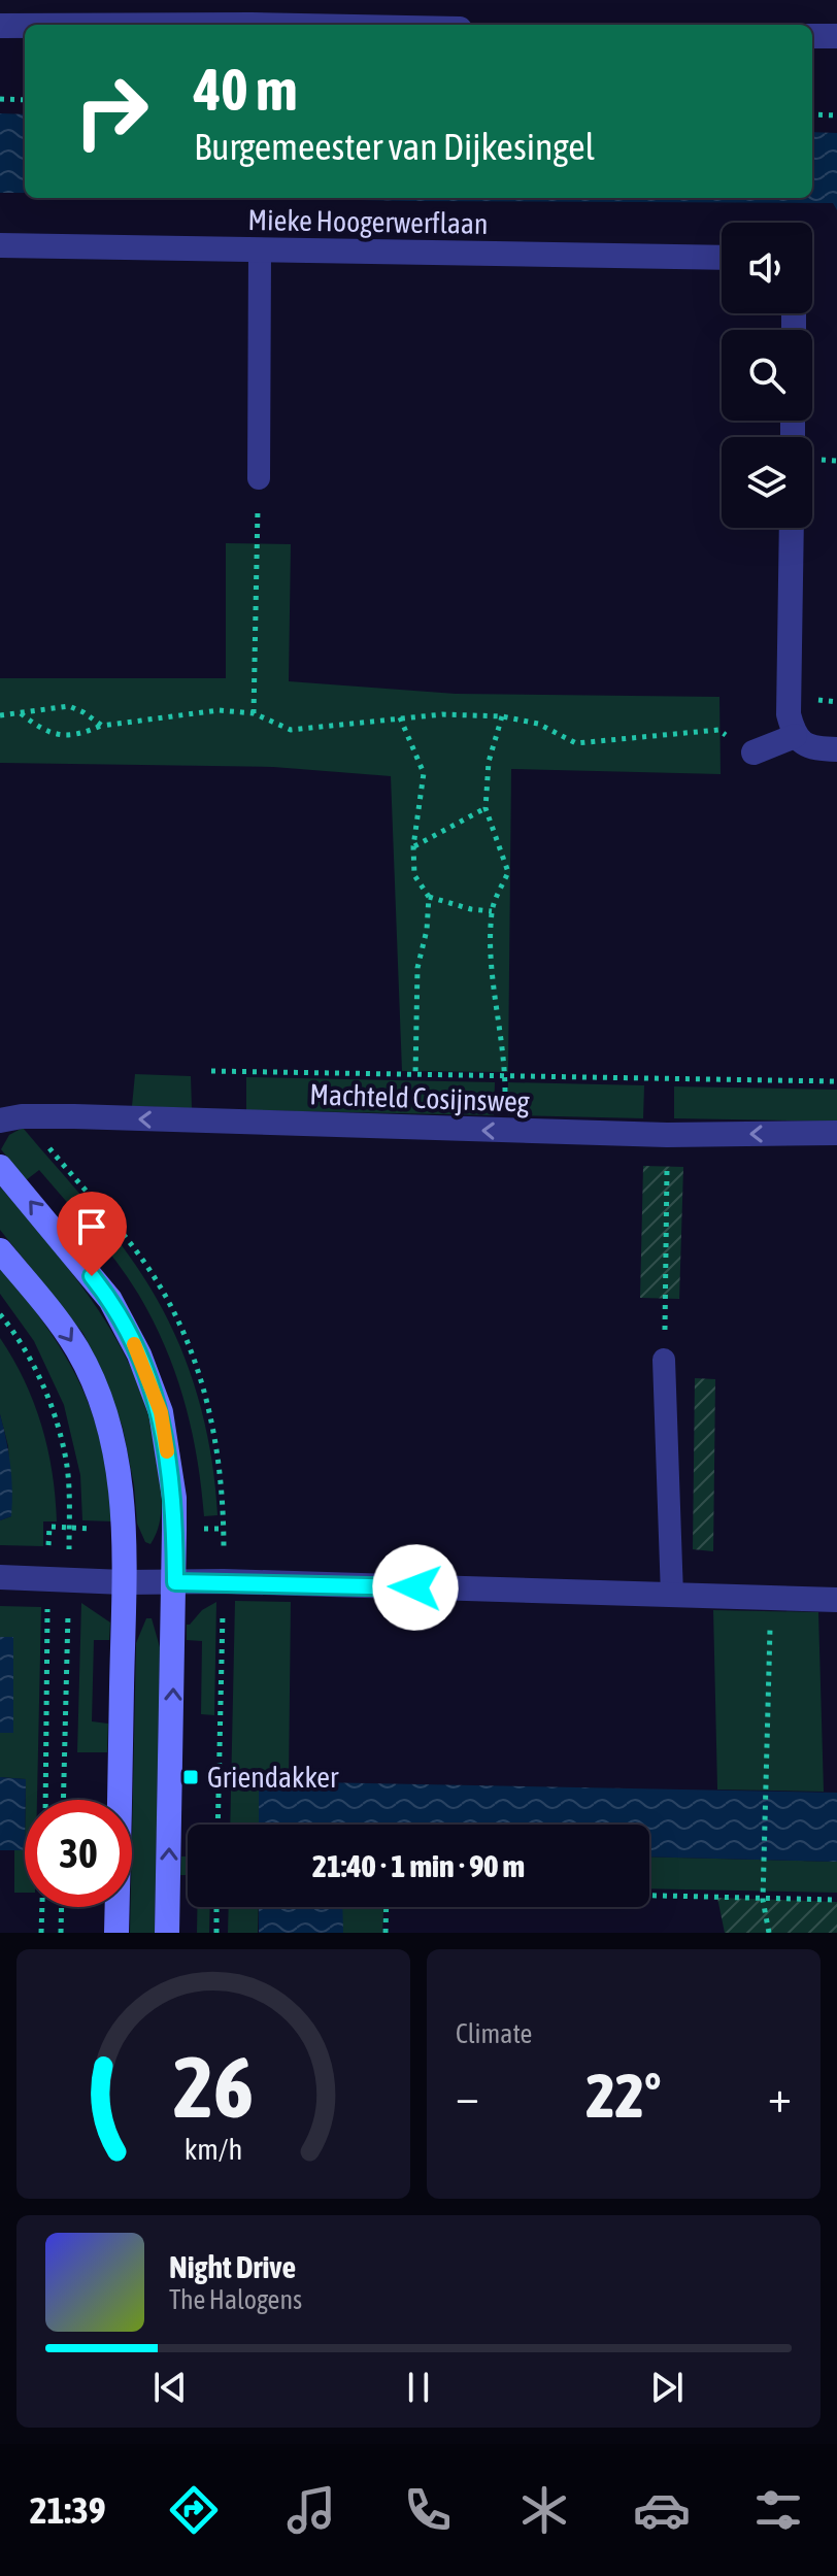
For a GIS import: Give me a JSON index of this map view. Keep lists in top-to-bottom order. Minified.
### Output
{"streets":{"street":["Mieke Hoogerwerflaan","Machteld Cosijnsweg"]},"one_way":["Machteld Cosijnsweg"],"places":{"transit":["Griendakker"]},"page":{"turn":["40 m","Burgemeester van Dijkesingel"],"limit":"30","trip":"21:40 · 1 min · 90 m","tile":"Climate","heat":["−","22°","+"],"song":["Night Drive","The Halogens"],"tabs":"21:39","gauge":["26","km/h"]}}
